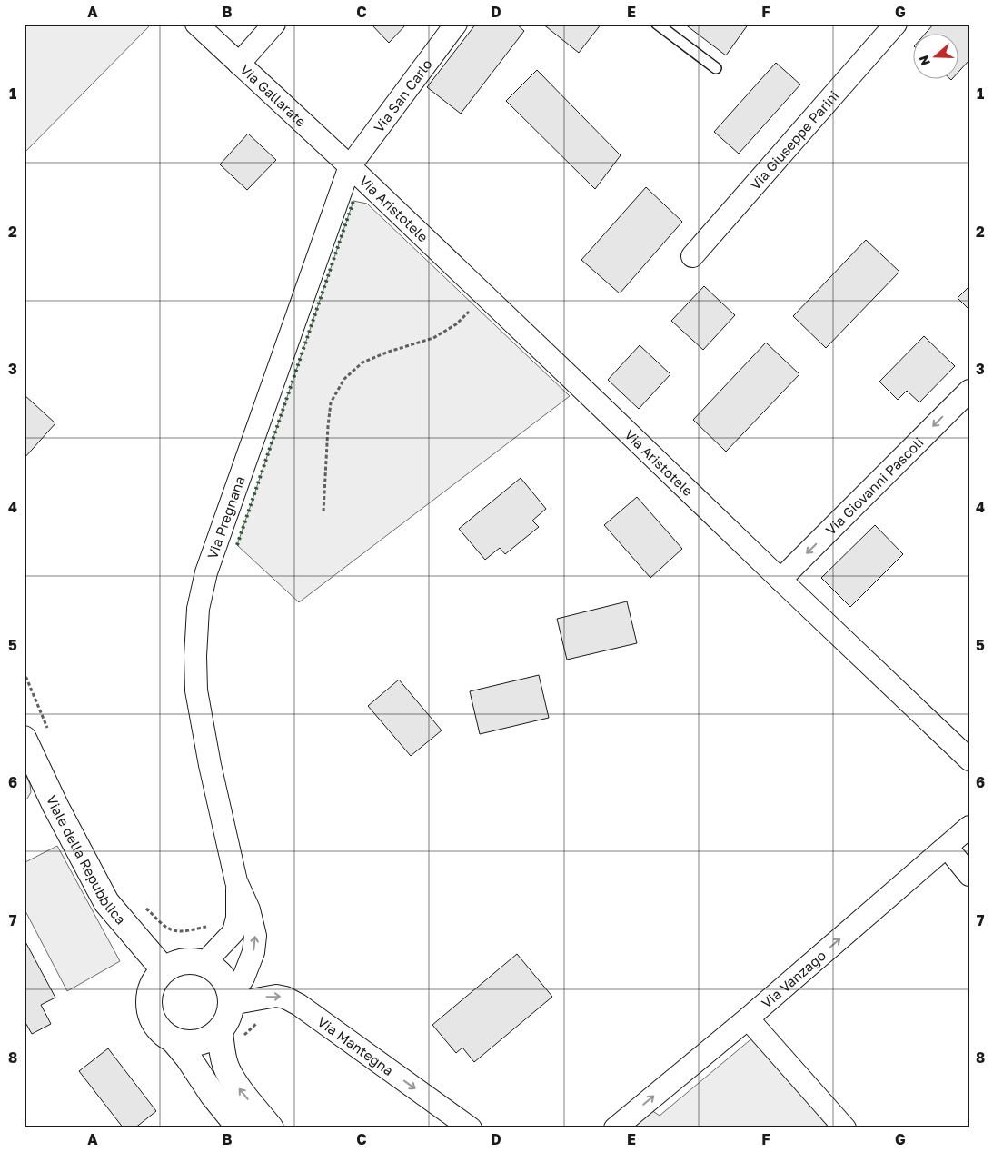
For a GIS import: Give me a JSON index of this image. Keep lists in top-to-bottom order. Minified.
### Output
{"streets":{"street":["Via Gallarate","Via San Carlo","Via Giuseppe Parini","Via Aristotele","Via Giovanni Pascoli","Via Pregnana","Viale della Repubblica","Via Vanzago","Via Mantegna"]},"crossings":[["Via Gallarate","Via San Carlo"],["Via Gallarate","Via Aristotele"],["Via Gallarate","Via Pregnana"],["Via San Carlo","Via Aristotele"],["Via San Carlo","Via Pregnana"],["Via Aristotele","Via Giovanni Pascoli"],["Via Aristotele","Via Pregnana"],["Via Pregnana","Viale della Repubblica"],["Via Pregnana","Via Mantegna"],["Viale della Repubblica","Via Mantegna"]],"one_way":["Via Giovanni Pascoli","Via Vanzago","Via Mantegna"],"north":"left","grid":{"columns":["A","B","C","D","E","F","G"],"rows":["1","2","3","4","5","6","7","8"]}}
